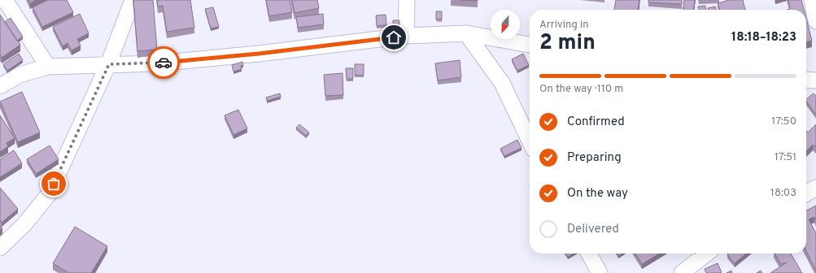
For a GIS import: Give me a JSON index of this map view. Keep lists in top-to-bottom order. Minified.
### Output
{"north":"bottom","page":{"heading":["2 min","Arriving in","18:18–18:23"],"bar":"On the way · 110 m","list":[["Confirmed","17:50"],["Preparing","17:51"],["On the way","18:03"],"Delivered"]}}
